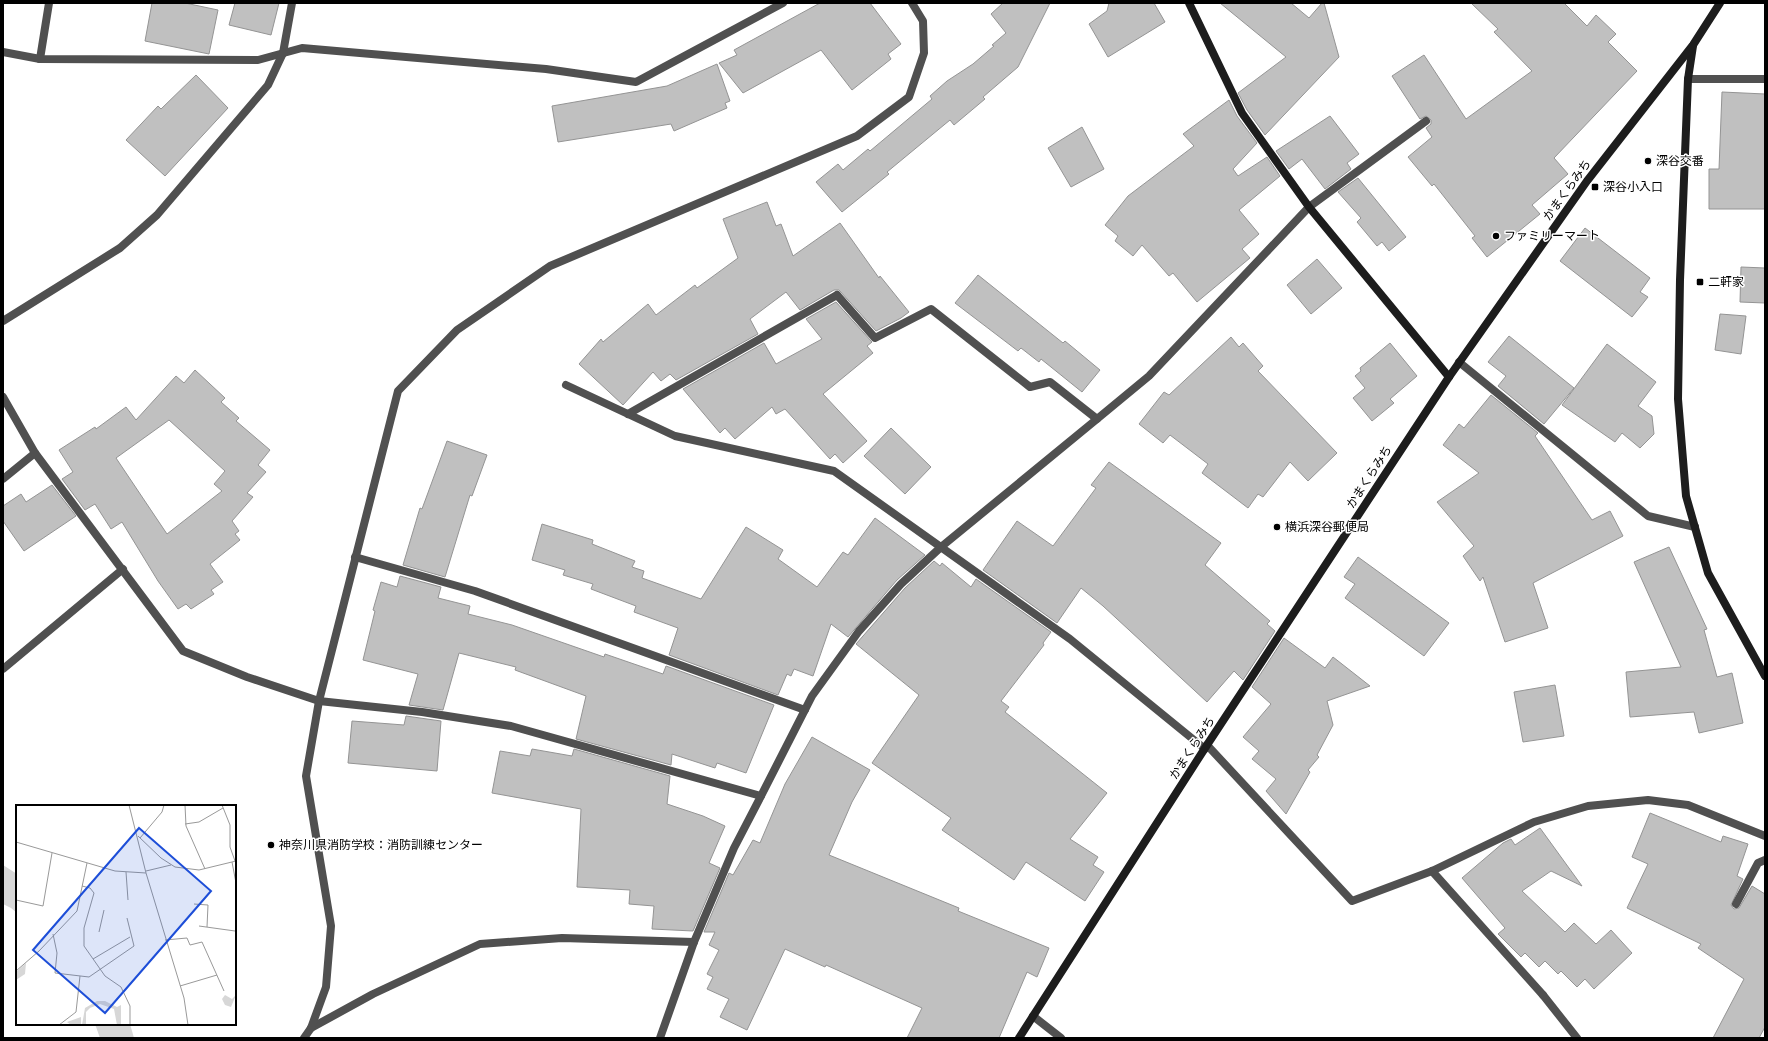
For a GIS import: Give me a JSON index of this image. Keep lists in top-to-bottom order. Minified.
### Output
{"streets":{"main road":["かまくらみち"]},"places":{"other":["深谷交番","ファミリーマート","横浜深谷郵便局","神奈川県消防学校：消防訓練センター"],"transit":["深谷小入口","二軒家"]}}
